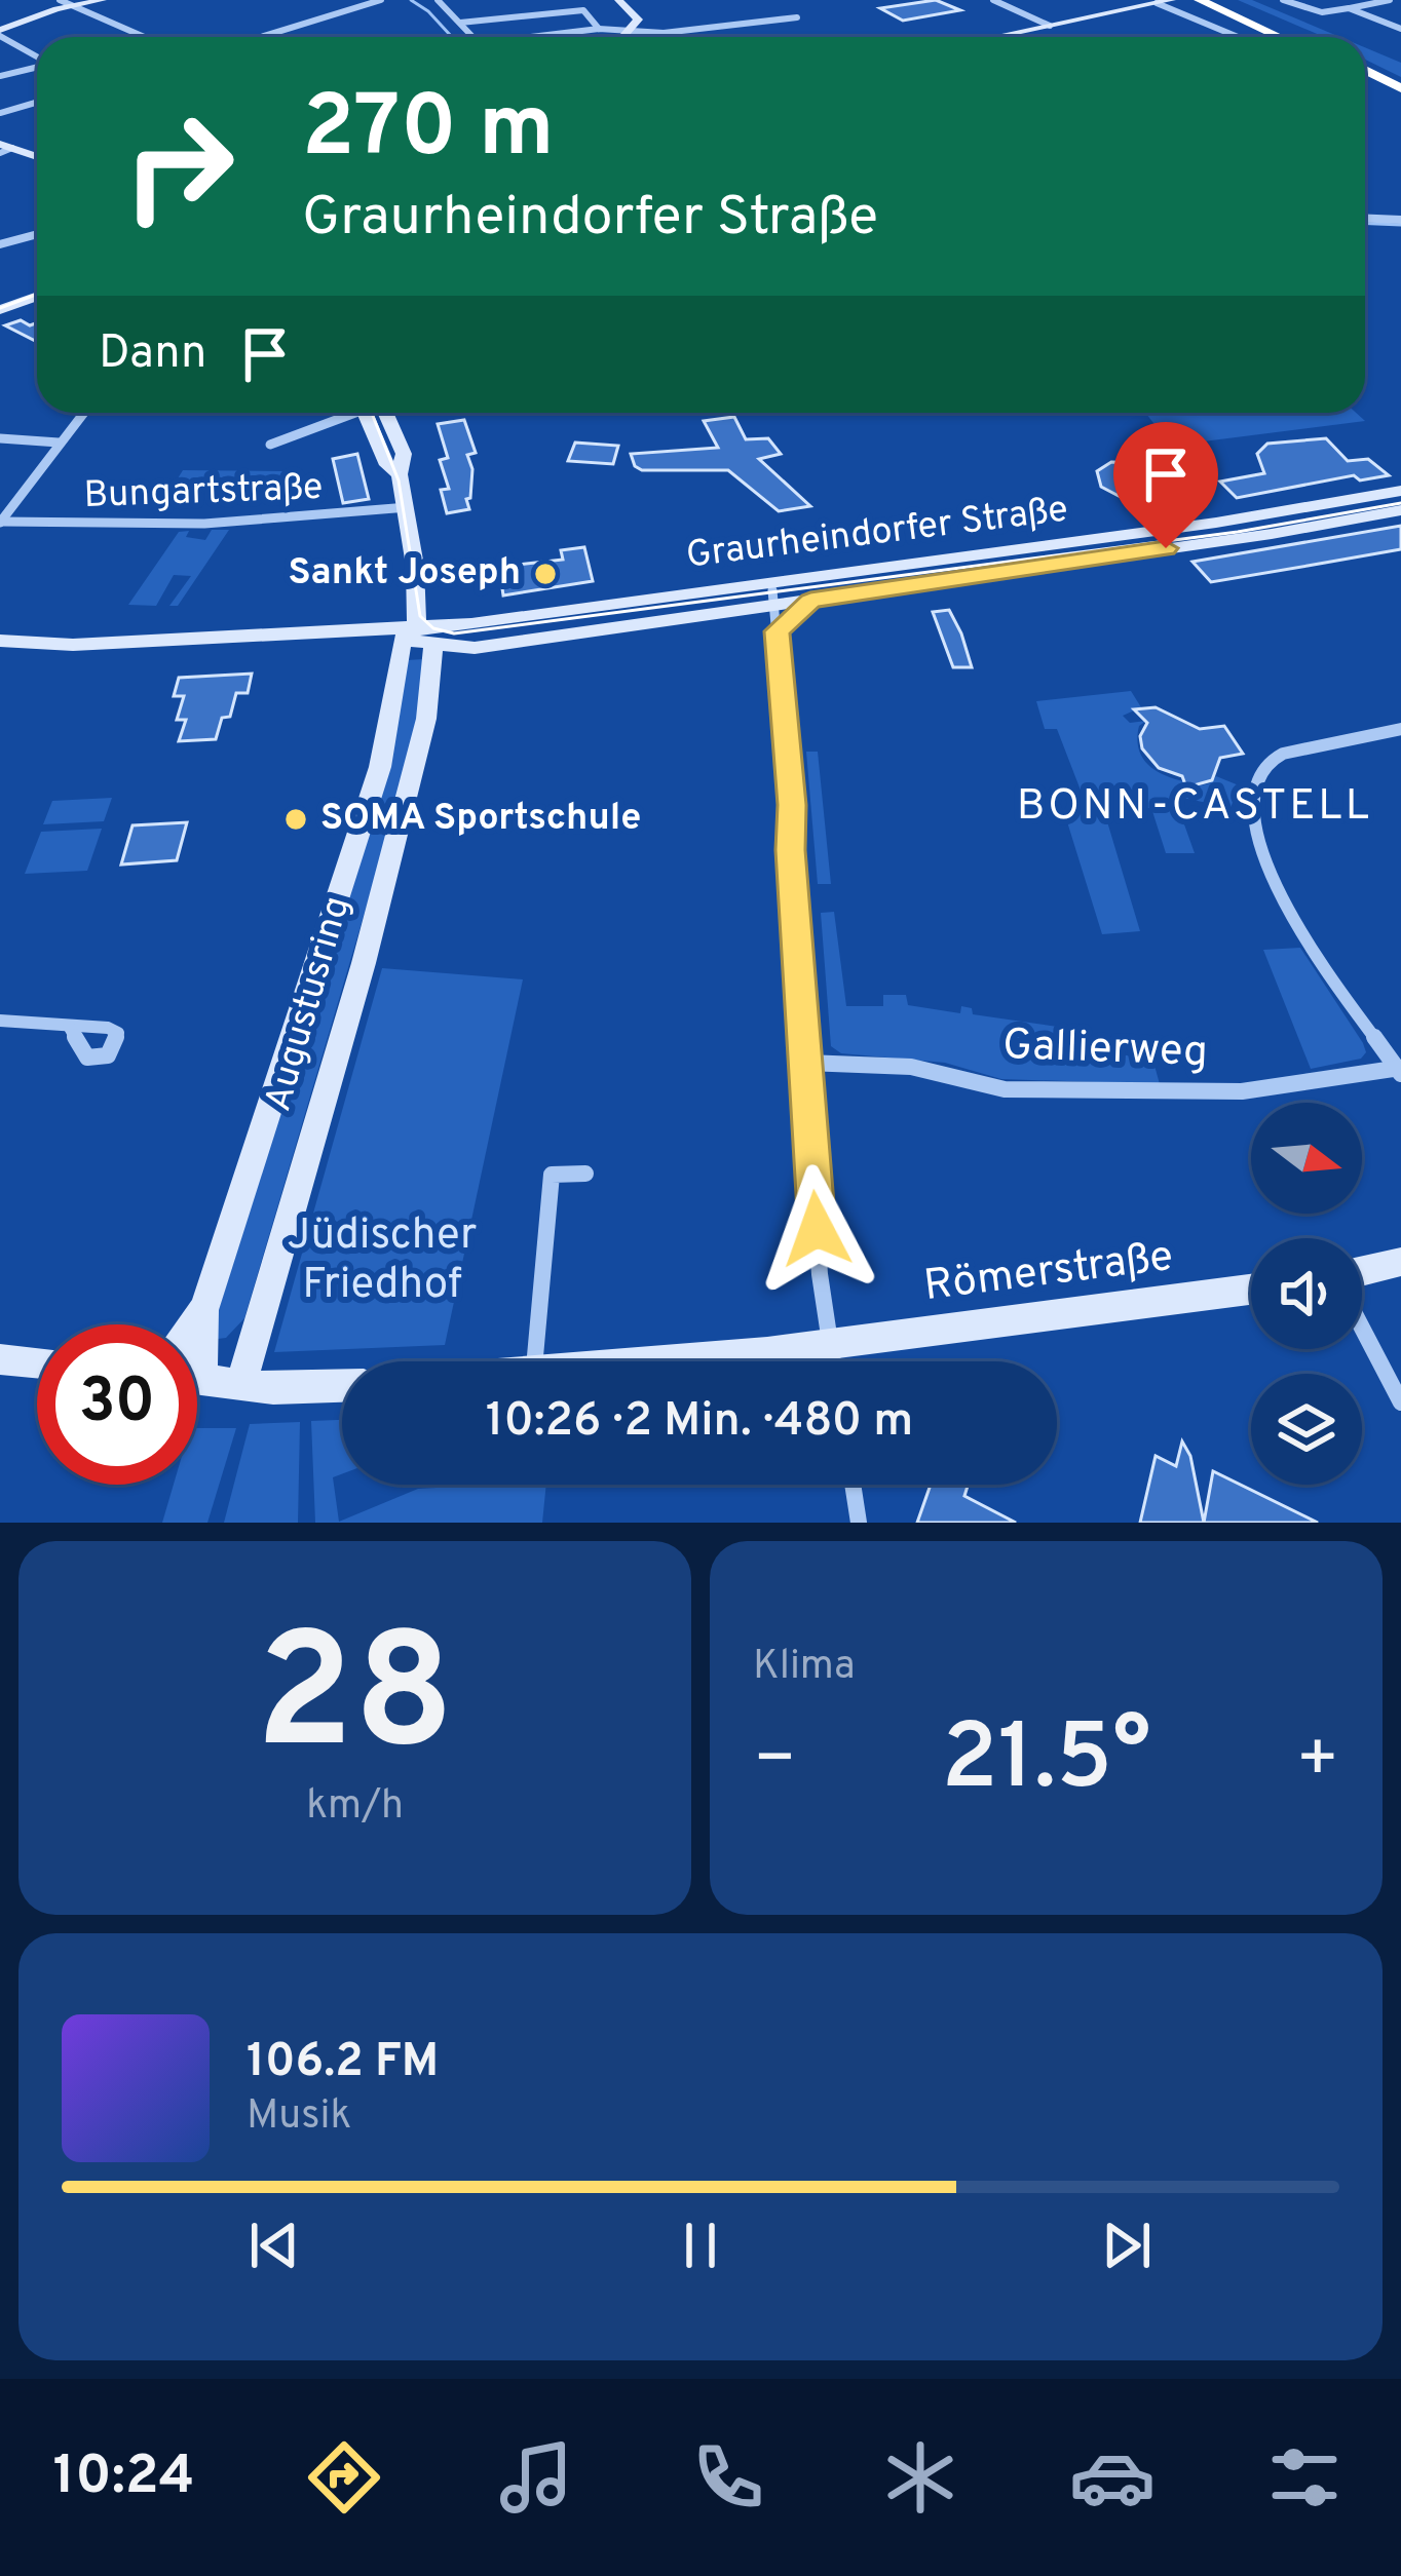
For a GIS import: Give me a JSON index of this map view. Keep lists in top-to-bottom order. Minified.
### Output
{"streets":{"main road":["Graurheindorfer Straße","Augustusring","Römerstraße"],"street":["Bungartstraße","Gallierweg"]},"crossings":[["Graurheindorfer Straße","Augustusring"]],"districts":["BONN-CASTELL"],"parks":["Jüdischer Friedhof"],"places":["Sankt Joseph","SOMA Sportschule"],"north":"right","page":{"turn":["270 m","Graurheindorfer Straße"],"then":"Dann","limit":"30","trip":"10:26 · 2 Min. · 480 m","tile":[["28","km/h"],"Klima"],"heat":["−","21.5°","+"],"song":["106.2 FM","Musik"],"tabs":"10:24"}}
